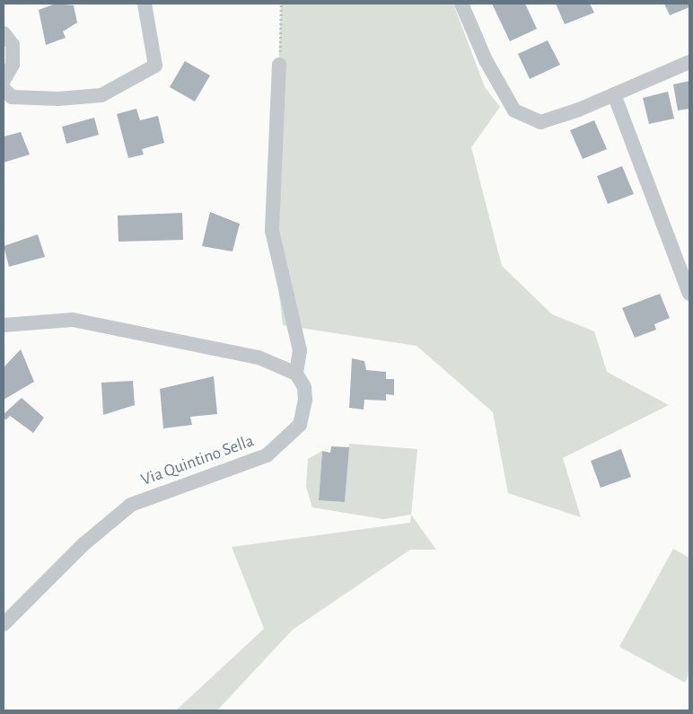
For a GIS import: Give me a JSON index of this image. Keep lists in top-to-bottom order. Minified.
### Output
{"streets":{"street":["Via Quintino Sella"]}}
